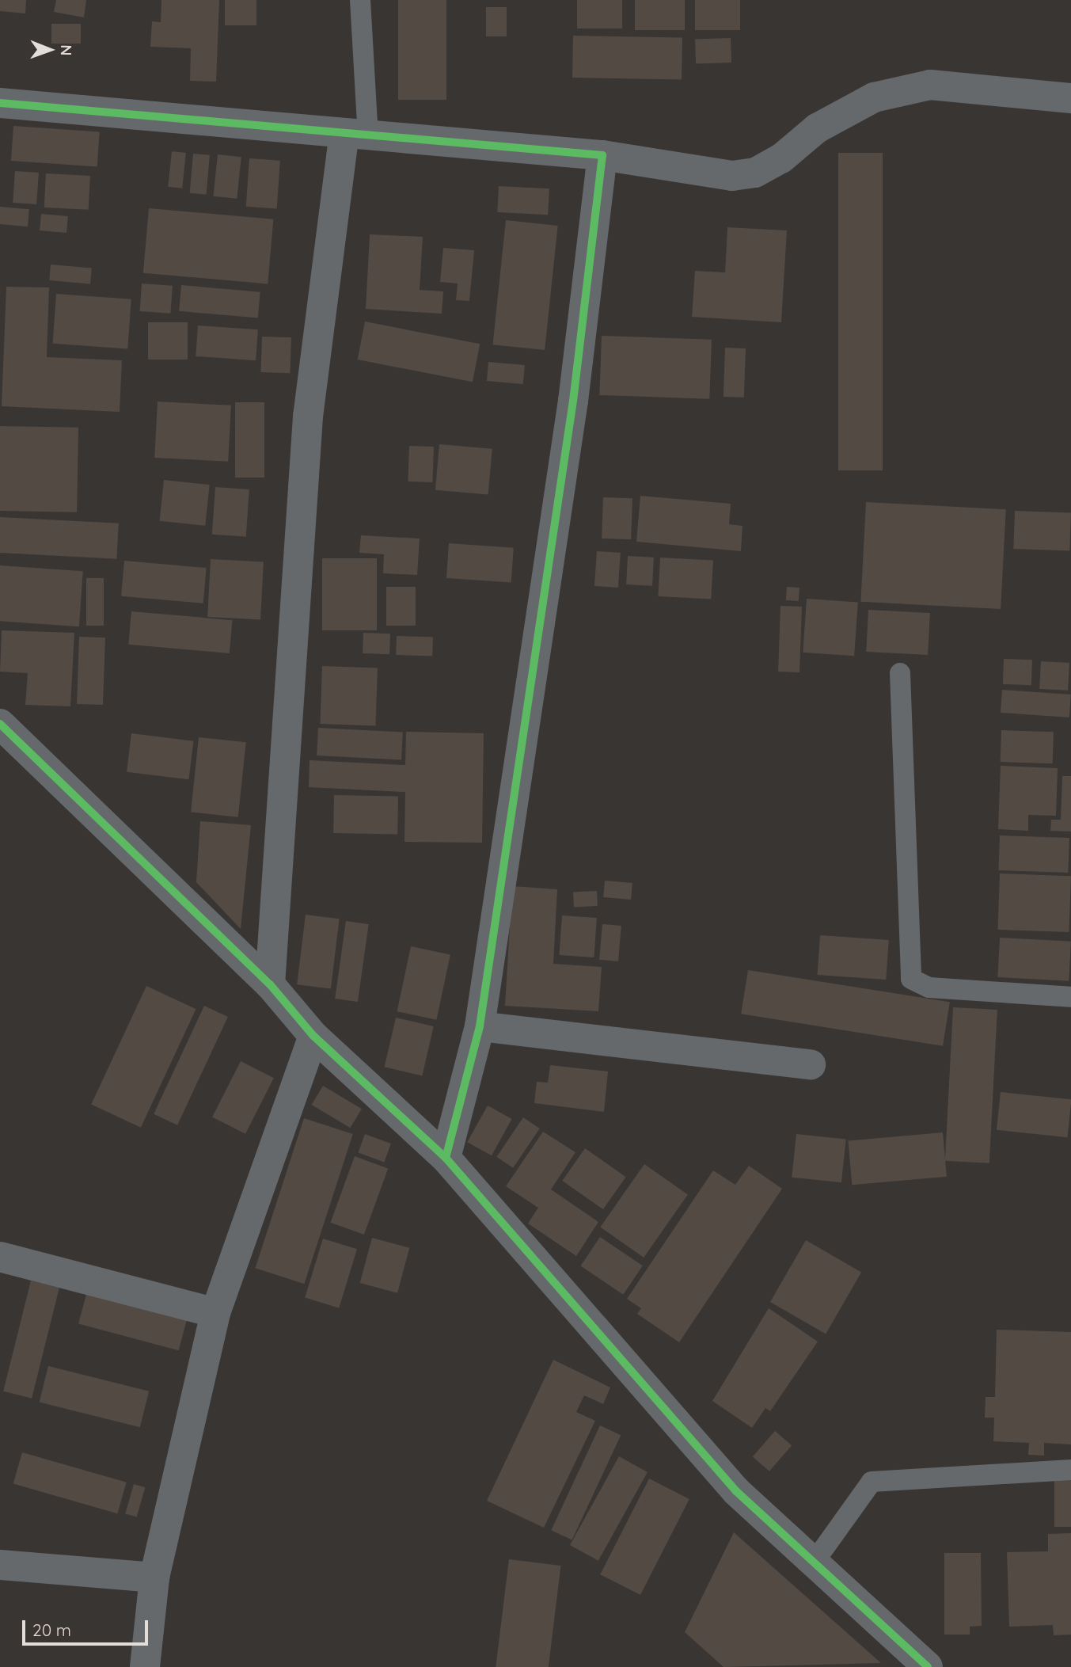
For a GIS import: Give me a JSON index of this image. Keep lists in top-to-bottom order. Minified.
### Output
{"scale_bar":"20 m","north":"right"}
